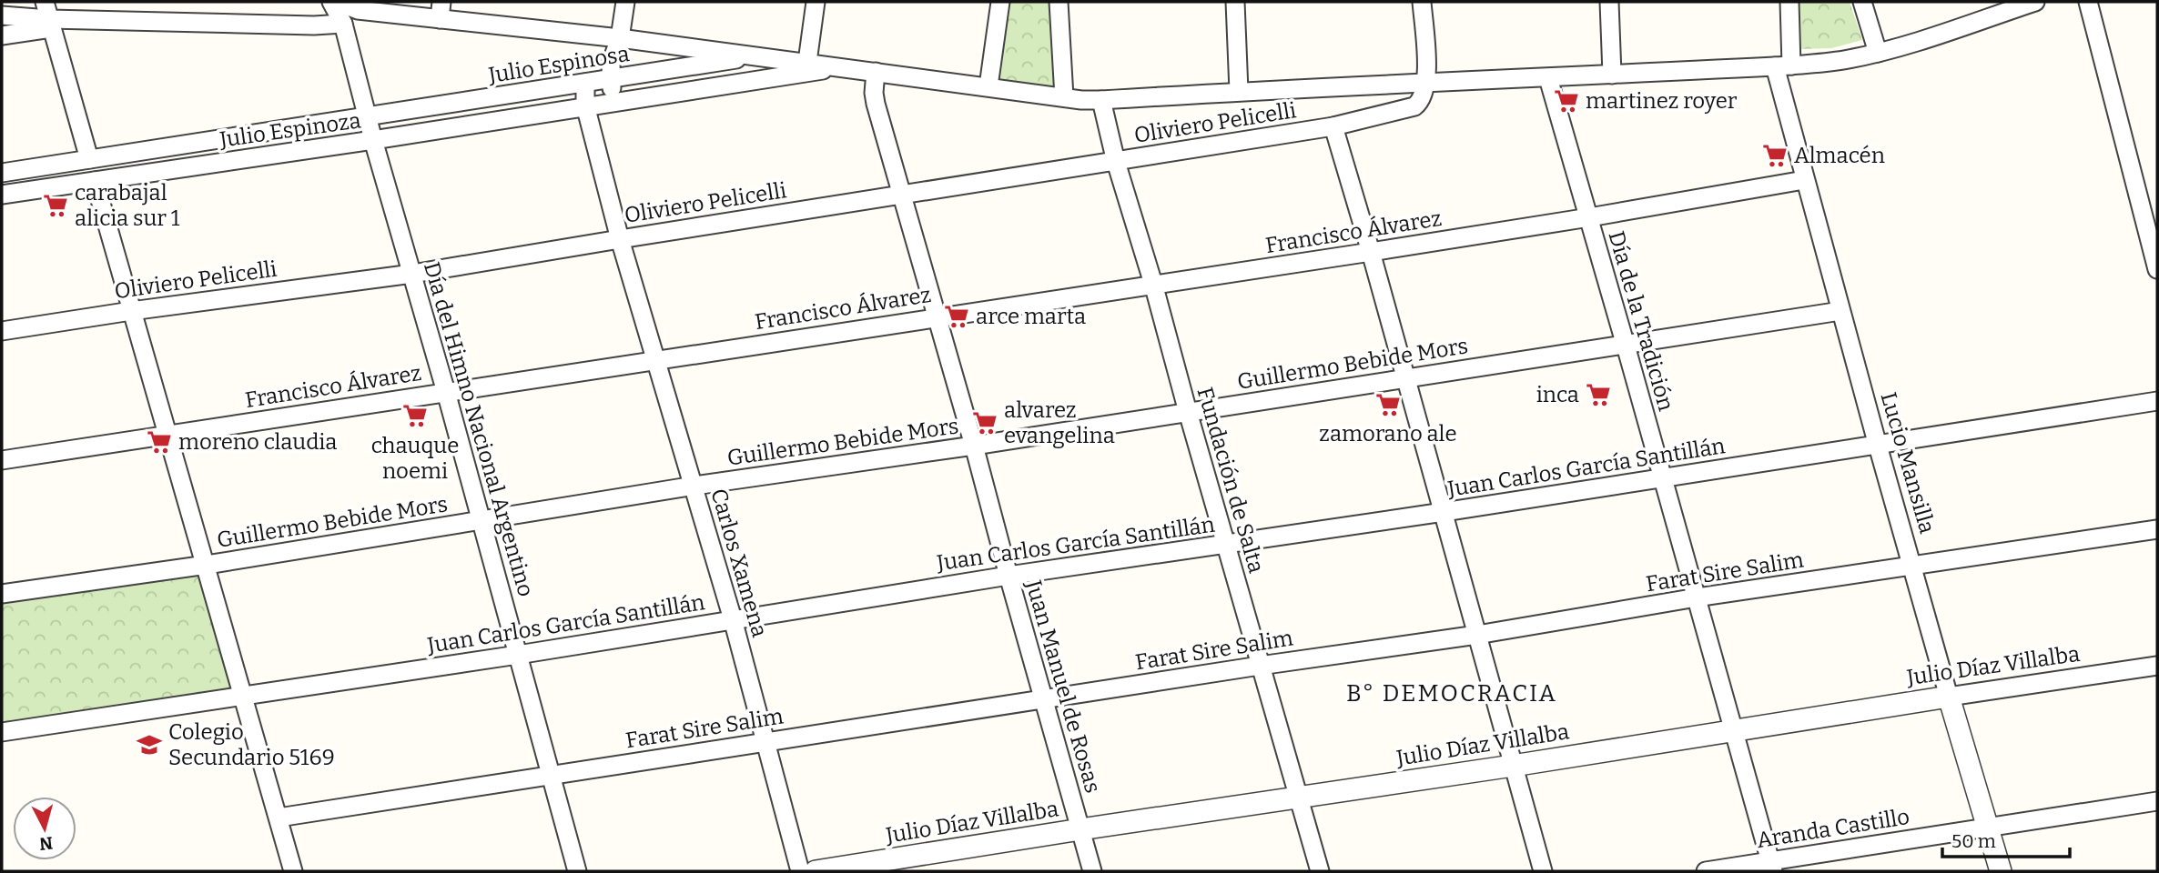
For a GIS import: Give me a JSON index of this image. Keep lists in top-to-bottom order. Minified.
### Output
{"streets":{"street":["Julio Espinosa","Oliviero Pelicelli","Julio Espinoza","Francisco Álvarez","Día de la Tradición","Guillermo Bebide Mors","Día del Himno Nacional Argentino","Lucio Mansilla","Juan Carlos García Santillán","Fundación de Salta","Carlos Xamena","Farat Sire Salim","Julio Díaz Villalba","Juan Manuel de Rosas","Aranda Castillo"]},"crossings":[["Julio Espinosa","Julio Espinoza"],["Julio Espinosa","Día del Himno Nacional Argentino"],["Julio Espinosa","Carlos Xamena"],["Oliviero Pelicelli","Día del Himno Nacional Argentino"],["Oliviero Pelicelli","Fundación de Salta"],["Oliviero Pelicelli","Carlos Xamena"],["Oliviero Pelicelli","Juan Manuel de Rosas"],["Julio Espinoza","Día del Himno Nacional Argentino"],["Julio Espinoza","Carlos Xamena"],["Francisco Álvarez","Día de la Tradición"],["Francisco Álvarez","Día del Himno Nacional Argentino"],["Francisco Álvarez","Lucio Mansilla"],["Francisco Álvarez","Fundación de Salta"],["Francisco Álvarez","Carlos Xamena"],["Francisco Álvarez","Juan Manuel de Rosas"],["Día de la Tradición","Guillermo Bebide Mors"],["Día de la Tradición","Juan Carlos García Santillán"],["Día de la Tradición","Farat Sire Salim"],["Día de la Tradición","Julio Díaz Villalba"],["Día de la Tradición","Aranda Castillo"],["Guillermo Bebide Mors","Día del Himno Nacional Argentino"],["Guillermo Bebide Mors","Lucio Mansilla"],["Guillermo Bebide Mors","Fundación de Salta"],["Guillermo Bebide Mors","Carlos Xamena"],["Guillermo Bebide Mors","Juan Manuel de Rosas"],["Día del Himno Nacional Argentino","Juan Carlos García Santillán"],["Día del Himno Nacional Argentino","Farat Sire Salim"],["Lucio Mansilla","Juan Carlos García Santillán"],["Lucio Mansilla","Farat Sire Salim"],["Lucio Mansilla","Julio Díaz Villalba"],["Lucio Mansilla","Aranda Castillo"],["Juan Carlos García Santillán","Fundación de Salta"],["Juan Carlos García Santillán","Carlos Xamena"],["Juan Carlos García Santillán","Juan Manuel de Rosas"],["Fundación de Salta","Farat Sire Salim"],["Fundación de Salta","Julio Díaz Villalba"],["Carlos Xamena","Farat Sire Salim"],["Farat Sire Salim","Juan Manuel de Rosas"],["Julio Díaz Villalba","Juan Manuel de Rosas"]],"districts":["B° DEMOCRACIA"],"places":{"supermarket":["martinez royer","Almacén","carabajal alicia sur 1","arce marta","inca","zamorano ale","chauque noemi","alvarez evangelina","moreno claudia"],"school or university":["Colegio Secundario 5169"]},"scale_bar":"50 m","north":"bottom"}
